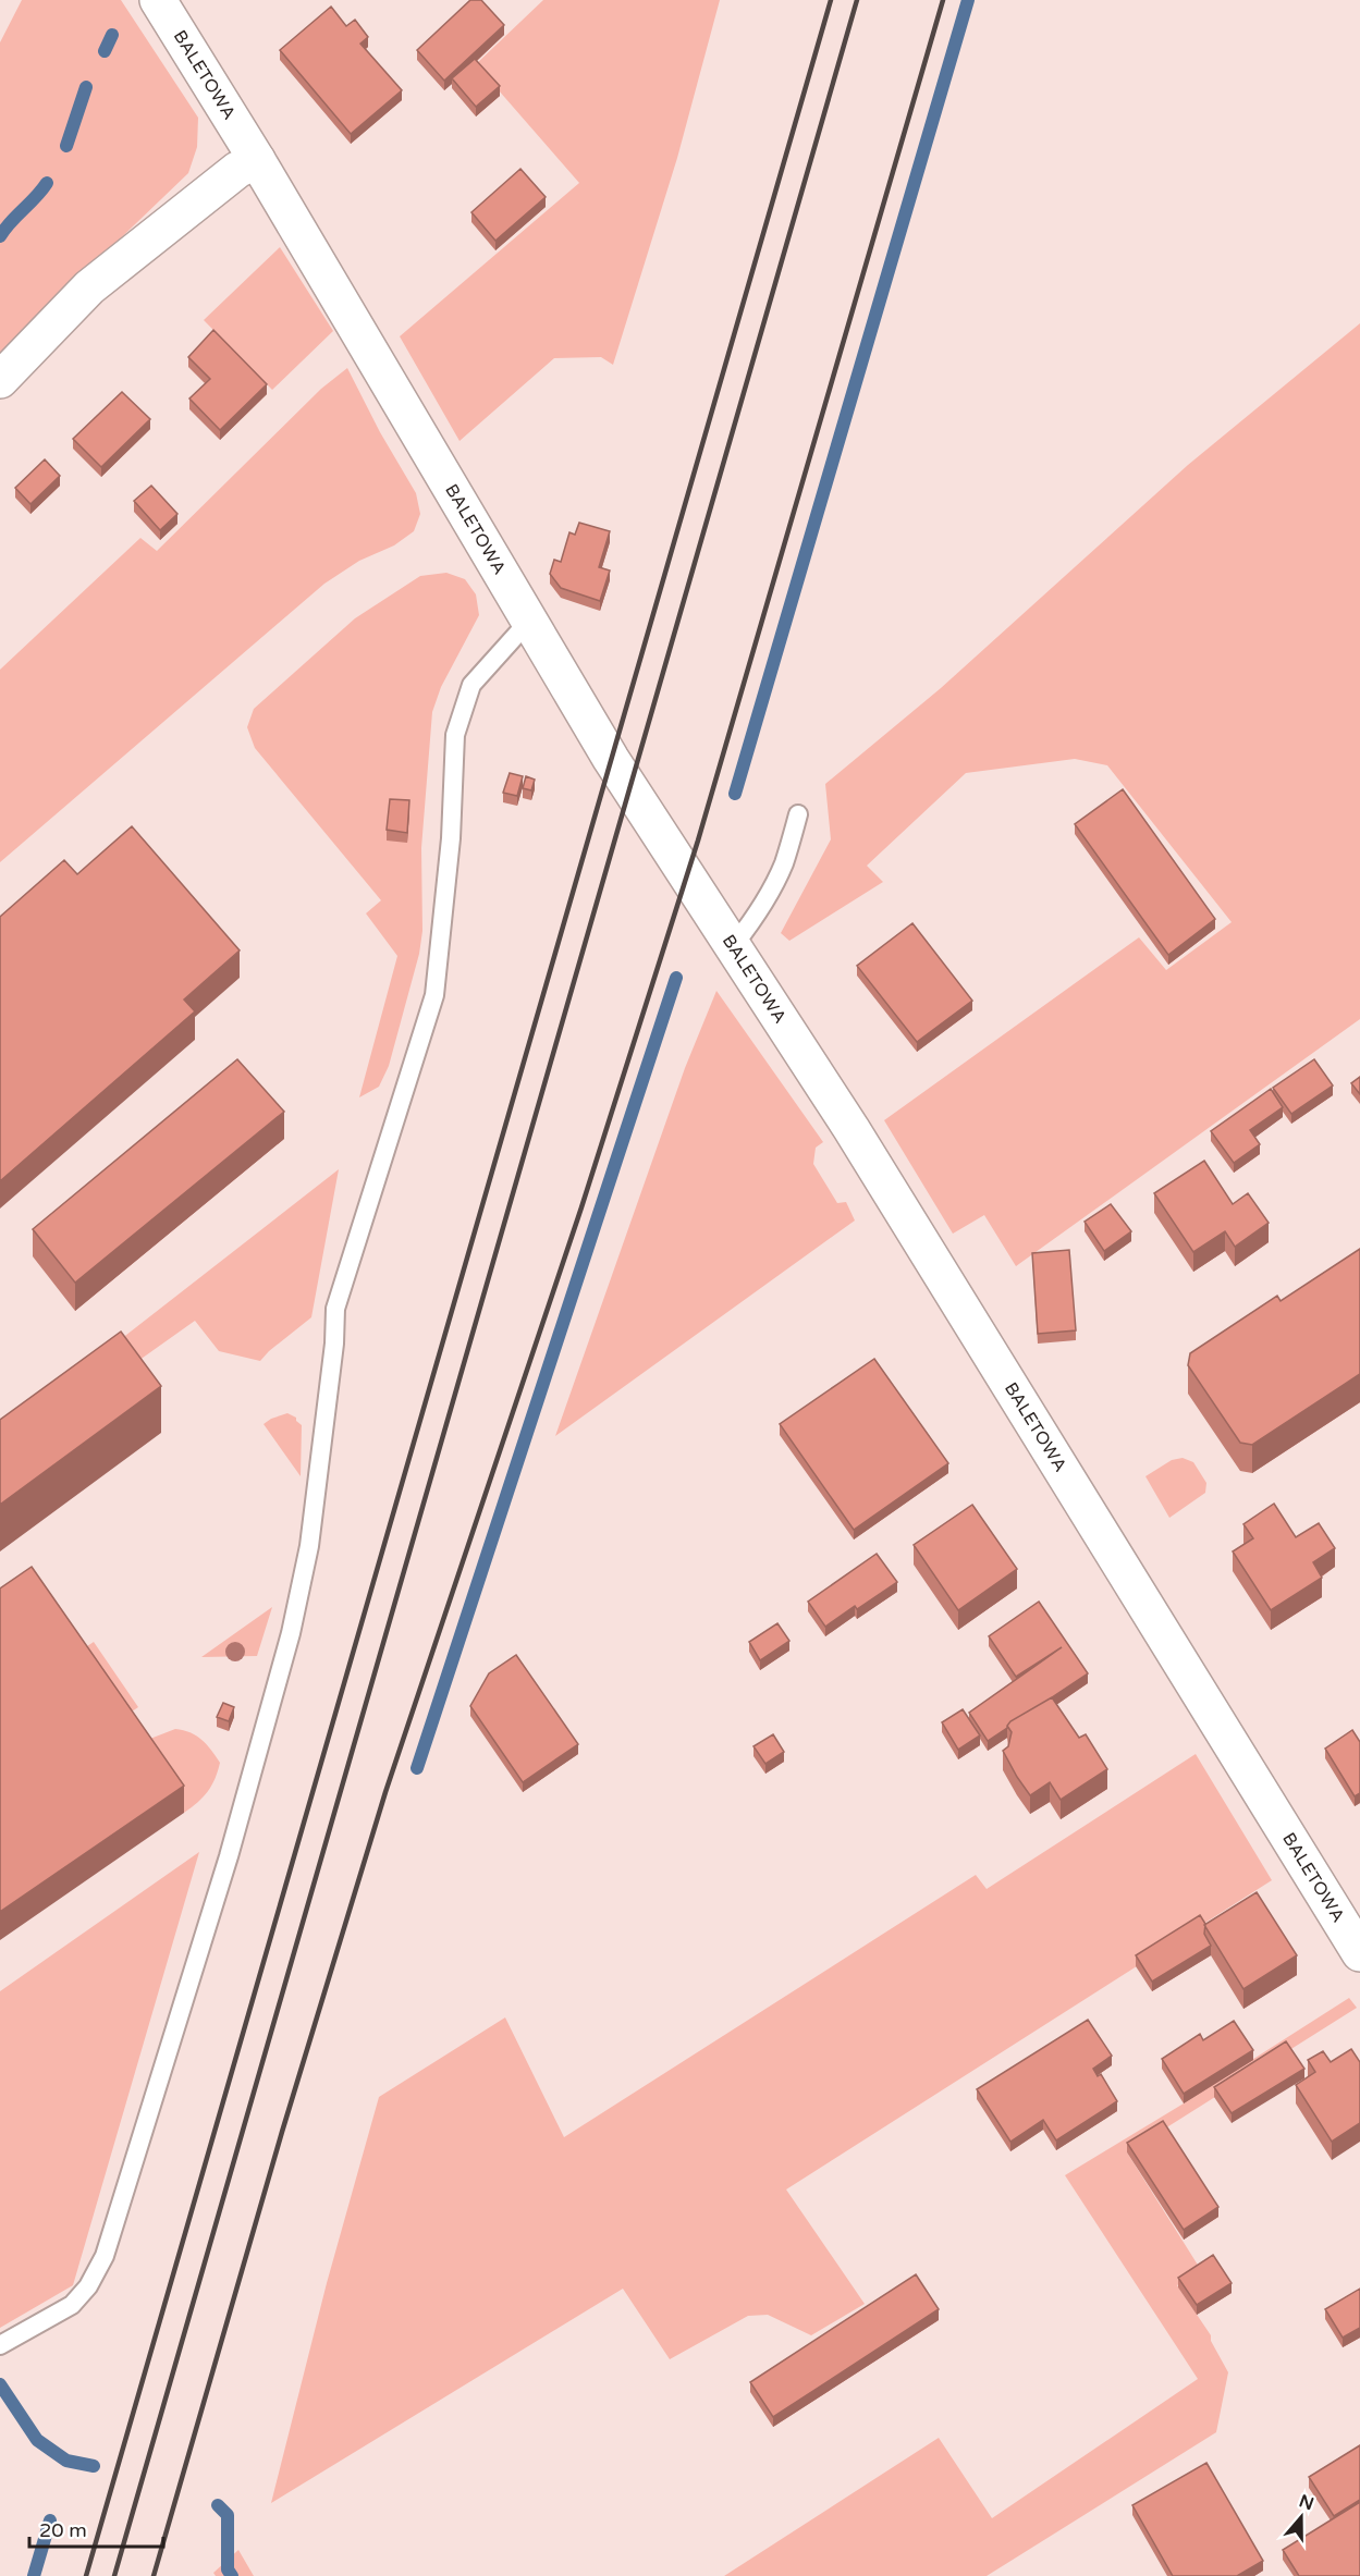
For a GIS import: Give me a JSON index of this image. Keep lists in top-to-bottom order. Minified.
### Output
{"streets":{"street":["BALETOWA"]},"scale_bar":"20 m","north":"top"}
